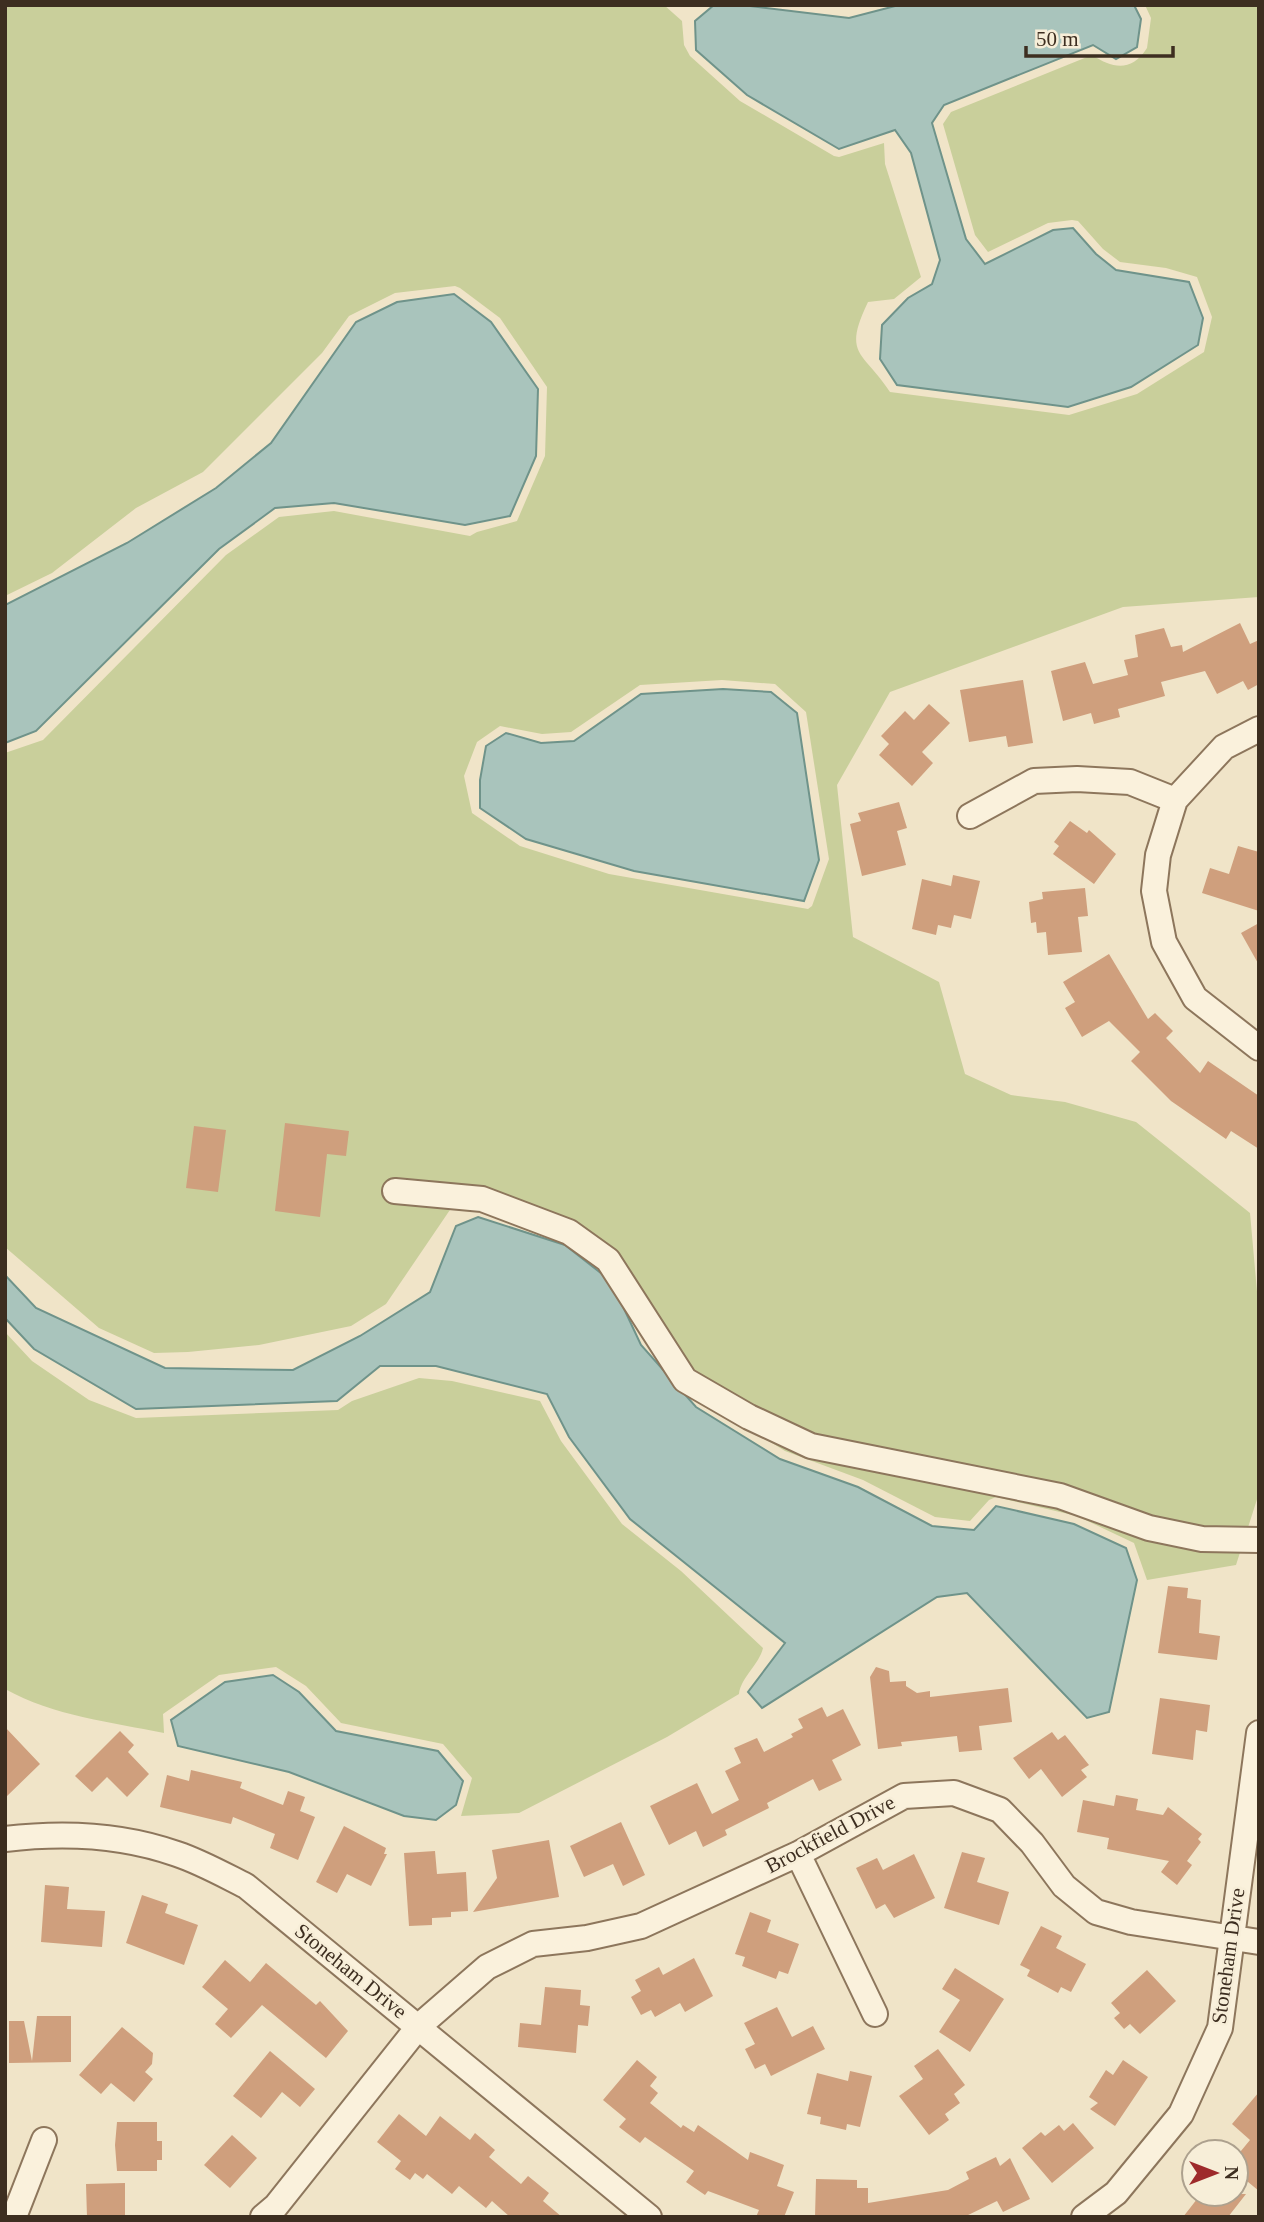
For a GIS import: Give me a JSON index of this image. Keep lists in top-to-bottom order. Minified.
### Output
{"streets":{"street":["Brockfield Drive","Stoneham Drive"]},"crossings":[["Brockfield Drive","Stoneham Drive"]],"scale_bar":"50 m","north":"right"}
